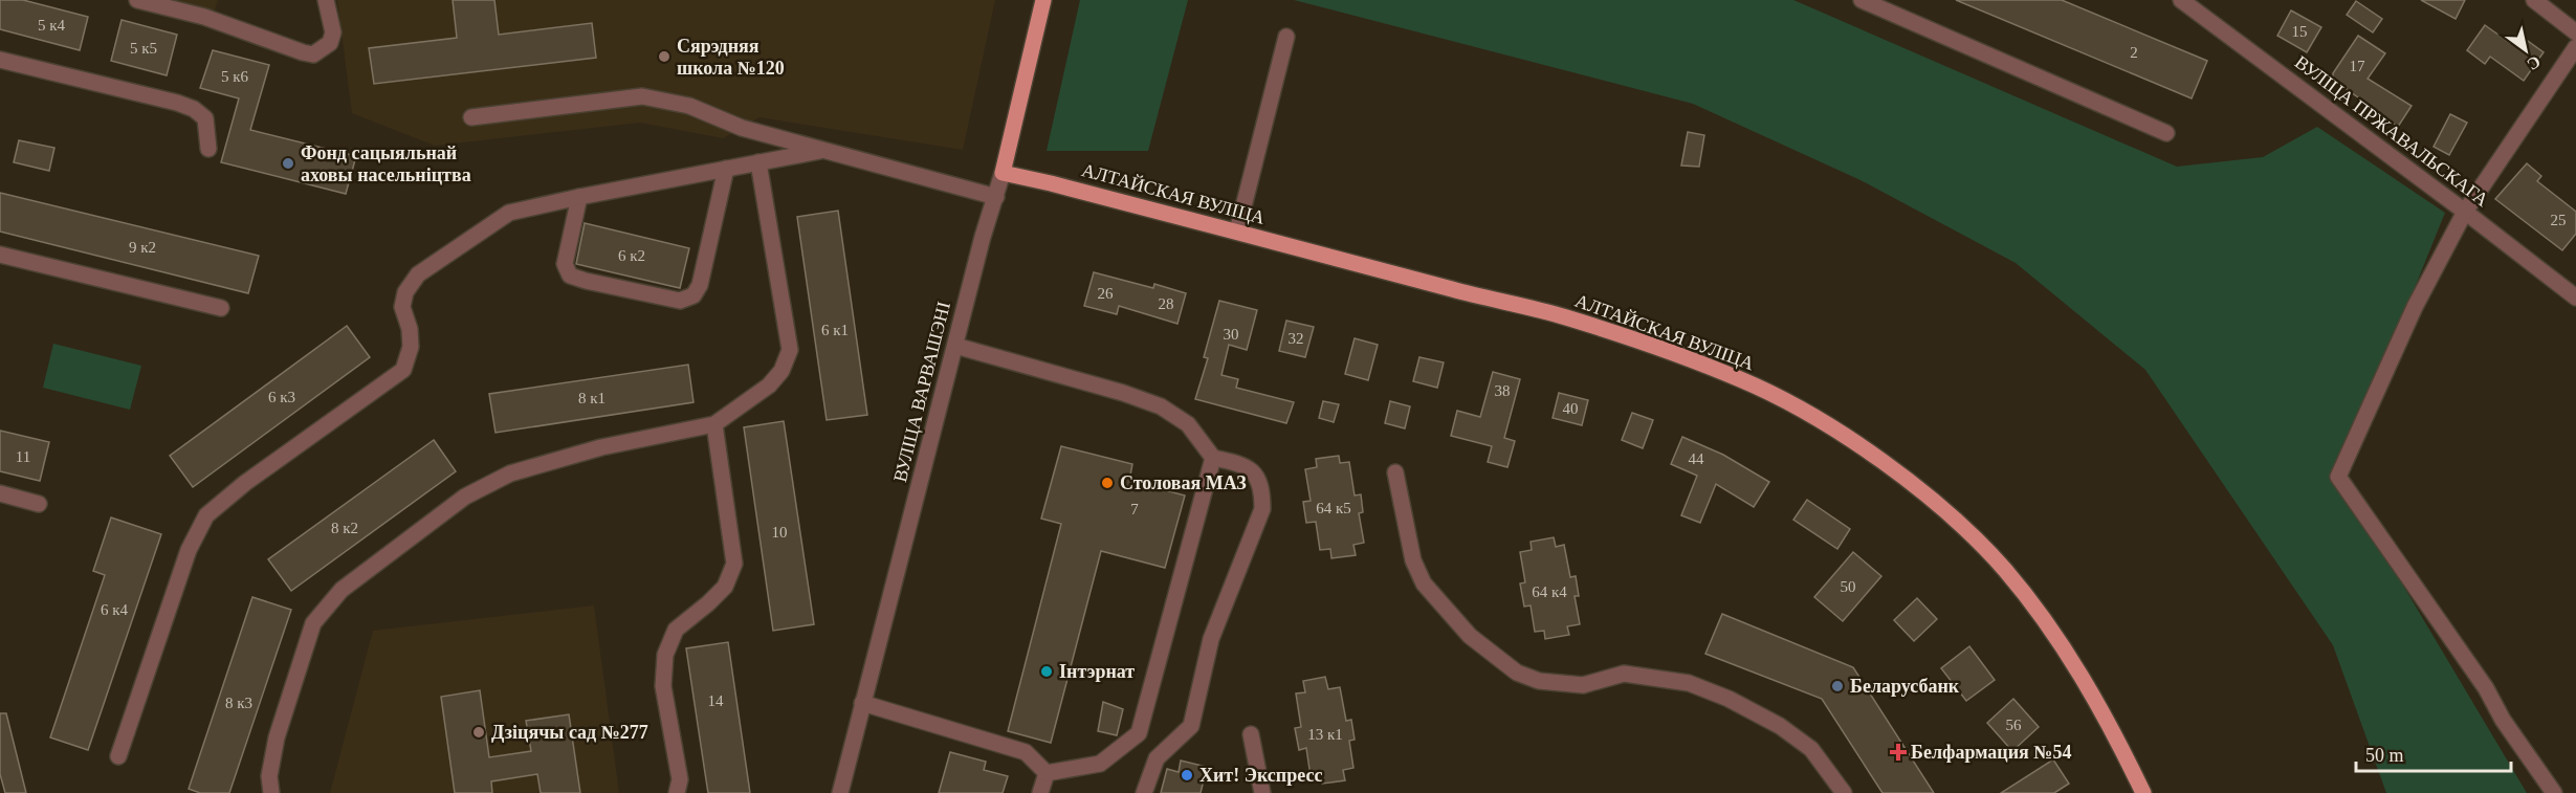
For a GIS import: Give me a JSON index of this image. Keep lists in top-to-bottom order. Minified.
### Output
{"streets":{"main road":["АЛТАЙСКАЯ ВУЛІЦА","ВУЛІЦА ВАРВАШЭНІ"],"street":["ВУЛІЦА ПРЖАВАЛЬСКАГА"]},"crossings":[["АЛТАЙСКАЯ ВУЛІЦА","ВУЛІЦА ВАРВАШЭНІ"]],"places":{"other":["Сярэдняя школа №120","Фонд сацыяльнай аховы насельніцтва","Столовая МАЗ","Інтэрнат","Беларусбанк","Дзіцячы сад №277","Хит! Экспресс"],"health":["Белфармация №54"]},"house_numbers":["5 к4","15","5 к5","2","17","5 к6","25","9 к2","6 к2","26","28","6 к1","30","32","38","6 к3","8 к1","40","11","44","64 к5","7","8 к2","10","50","64 к4","6 к4","14","8 к3","56","13 к1"],"scale_bar":"50 m","north":"bottom right"}
